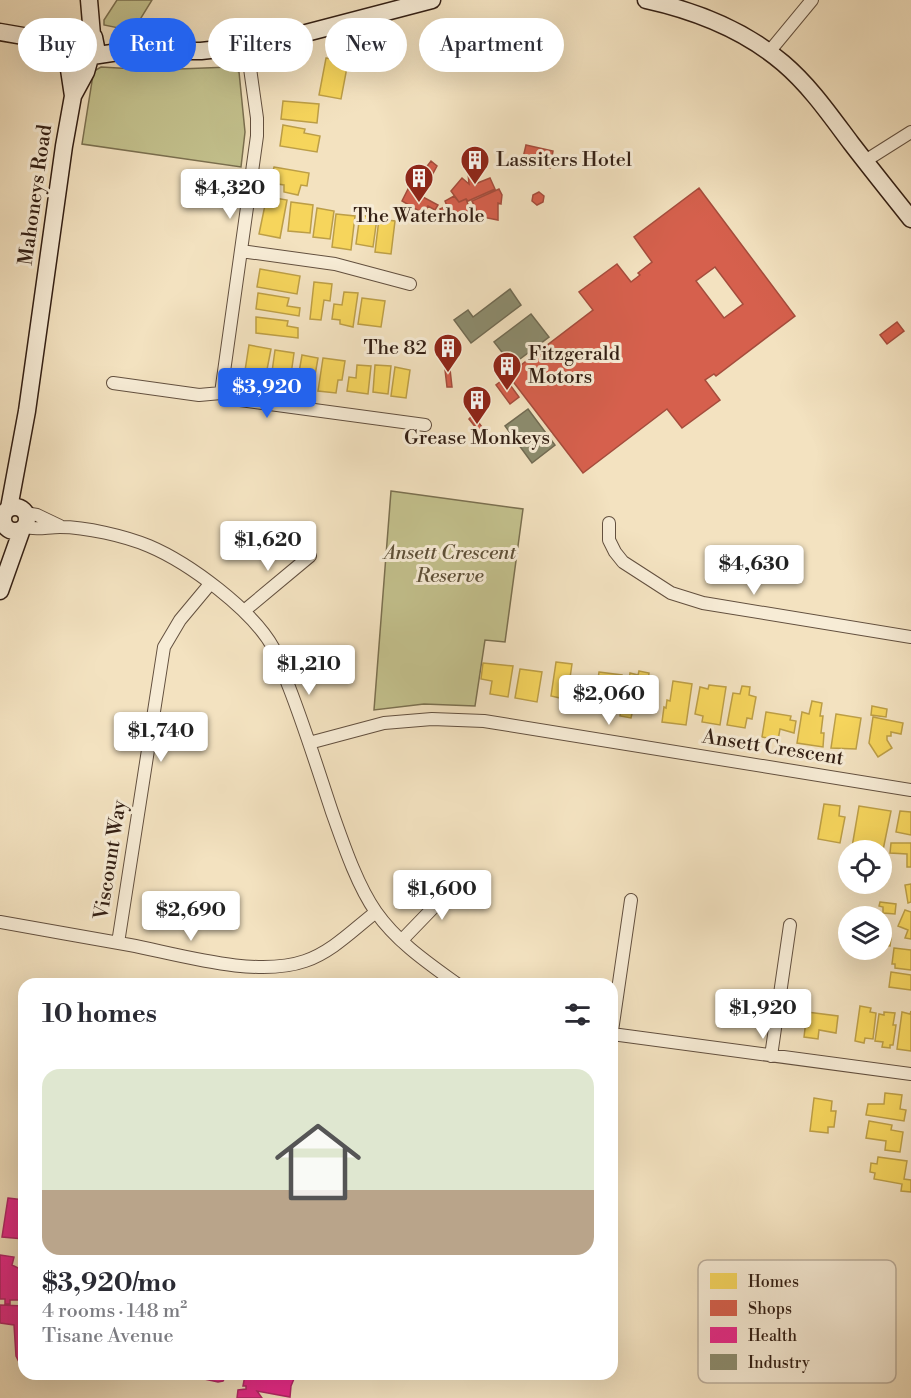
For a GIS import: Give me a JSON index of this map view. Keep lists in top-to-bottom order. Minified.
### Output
{"streets":{"main road":["Mahoneys Road"],"street":["Ansett Crescent","Viscount Way"]},"parks":["Ansett Crescent Reserve"],"places":{"building":["Lassiters Hotel","The Waterhole","The 82","Fitzgerald Motors","Grease Monkeys"]},"legend":["Homes","Shops","Health","Industry"],"page":{"chip":["Buy","Rent","Filters","New","Apartment"],"price":["$4,320","$3,920","$1,620","$4,630","$1,210","$2,060","$1,740","$1,600","$2,690","$1,920"],"heading":"10 homes","list":[{"name":"$3,920/mo","note":"4 rooms · 148 m² · Tisane Avenue"}]}}
